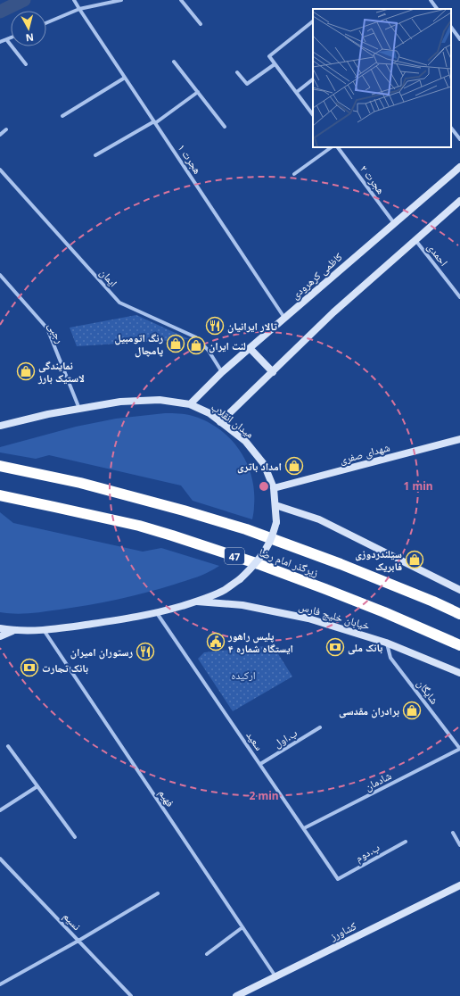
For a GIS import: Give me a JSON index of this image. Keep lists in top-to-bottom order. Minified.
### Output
{"streets":{"highway":["47","زیرگذر امام رضا"],"main road":["کاظمی کرهرودی","میدان انقلاب","شهدای صفری","خیابان خلیج فارس","کشاورز"],"street":["هجرت ۱","هجرت ۲","احمدی","ایمان","رجبی","شایگان","ب.اول","سعید","شادمان","فهیم","ب.دوم","نسیم"]},"crossings":[["هجرت ۱","کاظمی کرهرودی"],["هجرت ۲","کاظمی کرهرودی"],["کاظمی کرهرودی","ایمان"],["کاظمی کرهرودی","میدان انقلاب"],["رجبی","میدان انقلاب"],["میدان انقلاب","شهدای صفری"],["میدان انقلاب","خیابان خلیج فارس"],["میدان انقلاب","سعید"],["میدان انقلاب","فهیم"],["خیابان خلیج فارس","شایگان"],["شایگان","شادمان"],["ب.اول","سعید"],["سعید","شادمان"],["سعید","ب.دوم"],["فهیم","کشاورز"]],"parks":["ارکیده"],"places":{"restaurant":["تالار ایرانیان","رستوران امیران"],"shop":["رنگ اتومبیل پامچال","لنت ایران","نمایندگی لاستیک بارز","امداد باتری","سیلندردوزی فابریک","برادران مقدسی"],"public building":["پلیس راهور ایستگاه شماره ۴"],"bank":["بانک ملی","بانک تجارت"]},"north":"bottom","rings":["1 min","2 min"]}
